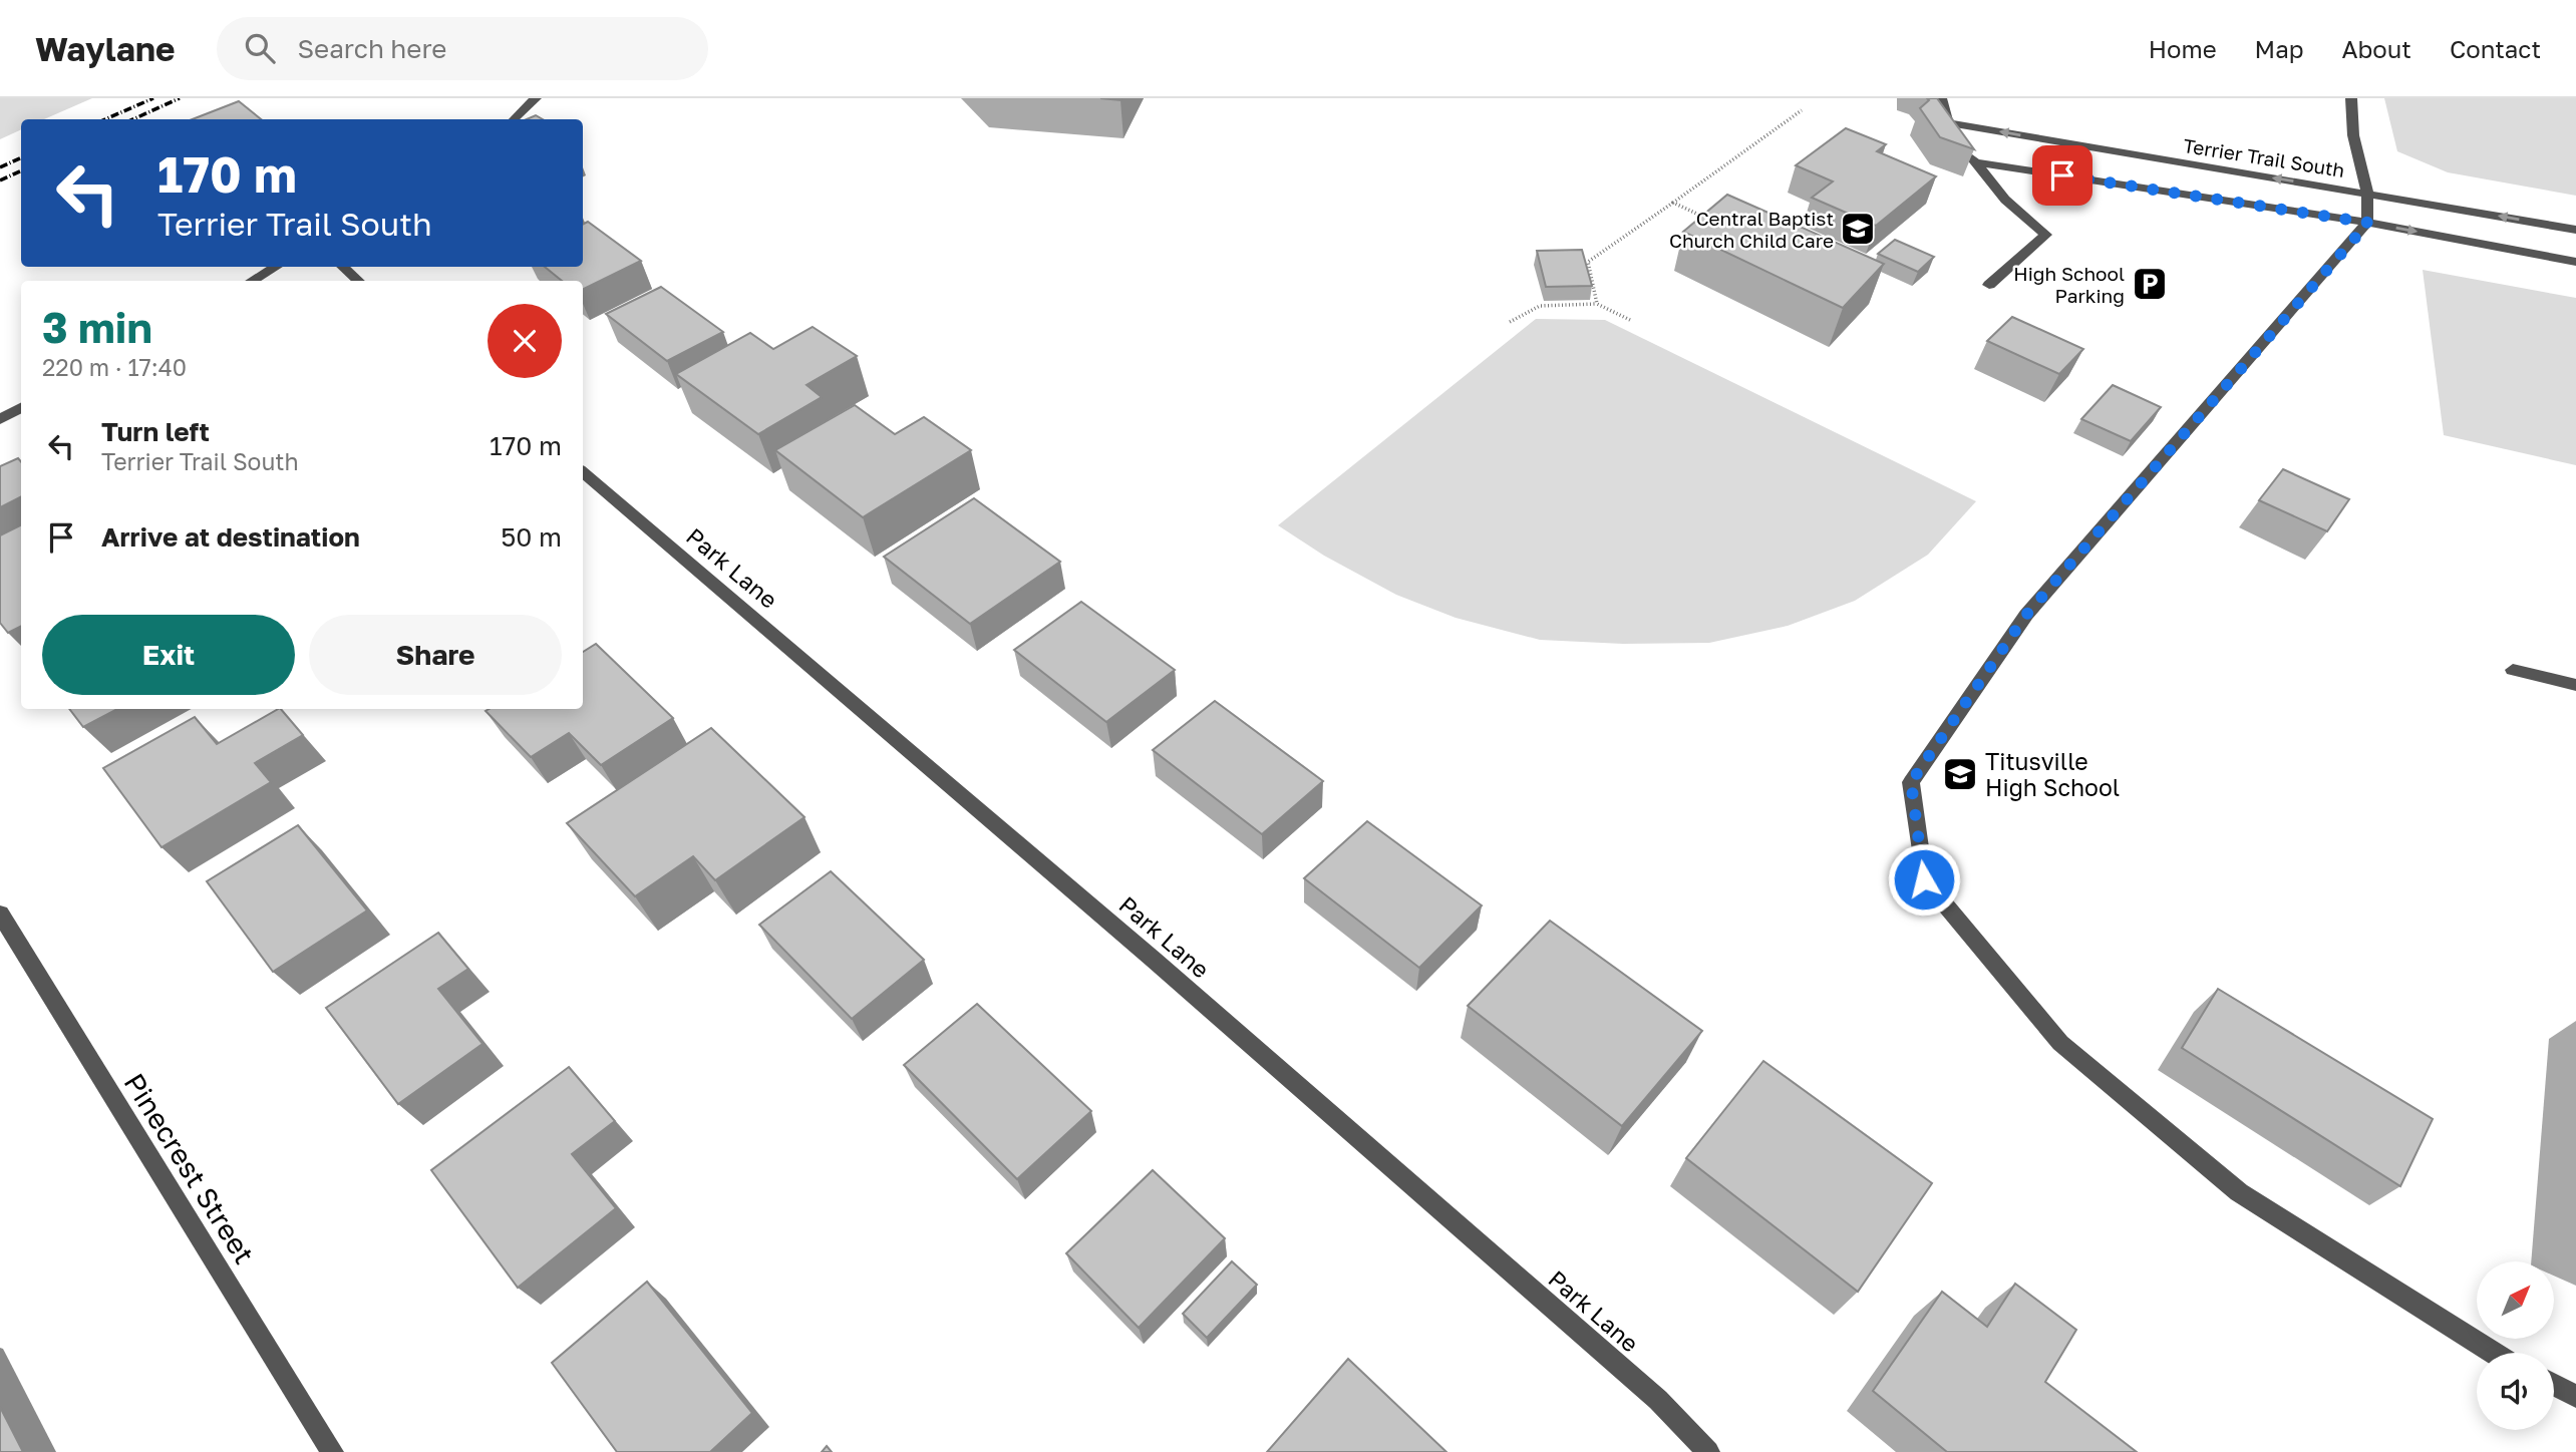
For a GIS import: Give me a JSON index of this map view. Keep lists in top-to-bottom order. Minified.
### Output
{"streets":{"street":["Terrier Trail South","Park Lane","Pinecrest Street"]},"places":{"school or university":["Central Baptist Church Child Care","Titusville High School"],"parking":["High School Parking"]},"north":"top right","page":{"header":"Waylane","search":"Search here","nav":["Home","Map","About","Contact"],"turn":["170 m","Terrier Trail South"],"heading":["3 min","220 m · 17:40"],"list":[{"name":"Turn left","note":"Terrier Trail South","value":"170 m"},{"name":"Arrive at destination","value":"50 m"}],"buttons":["Exit","Share"]}}
